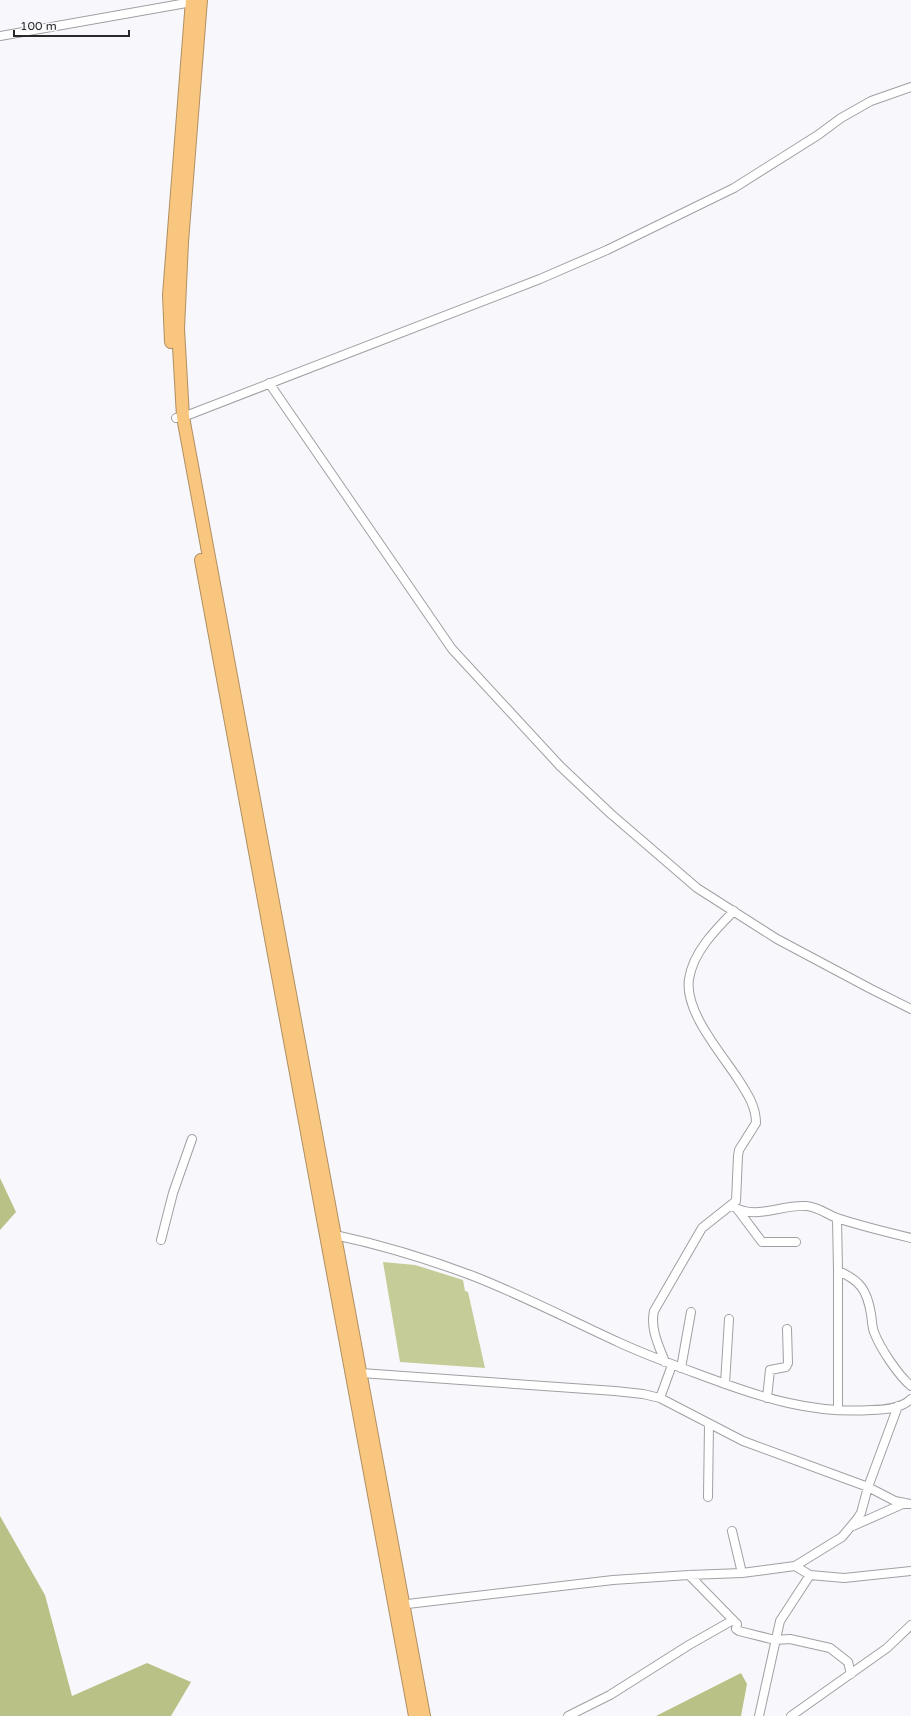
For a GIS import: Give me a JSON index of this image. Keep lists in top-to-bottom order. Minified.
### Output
{"scale_bar":"100 m"}
